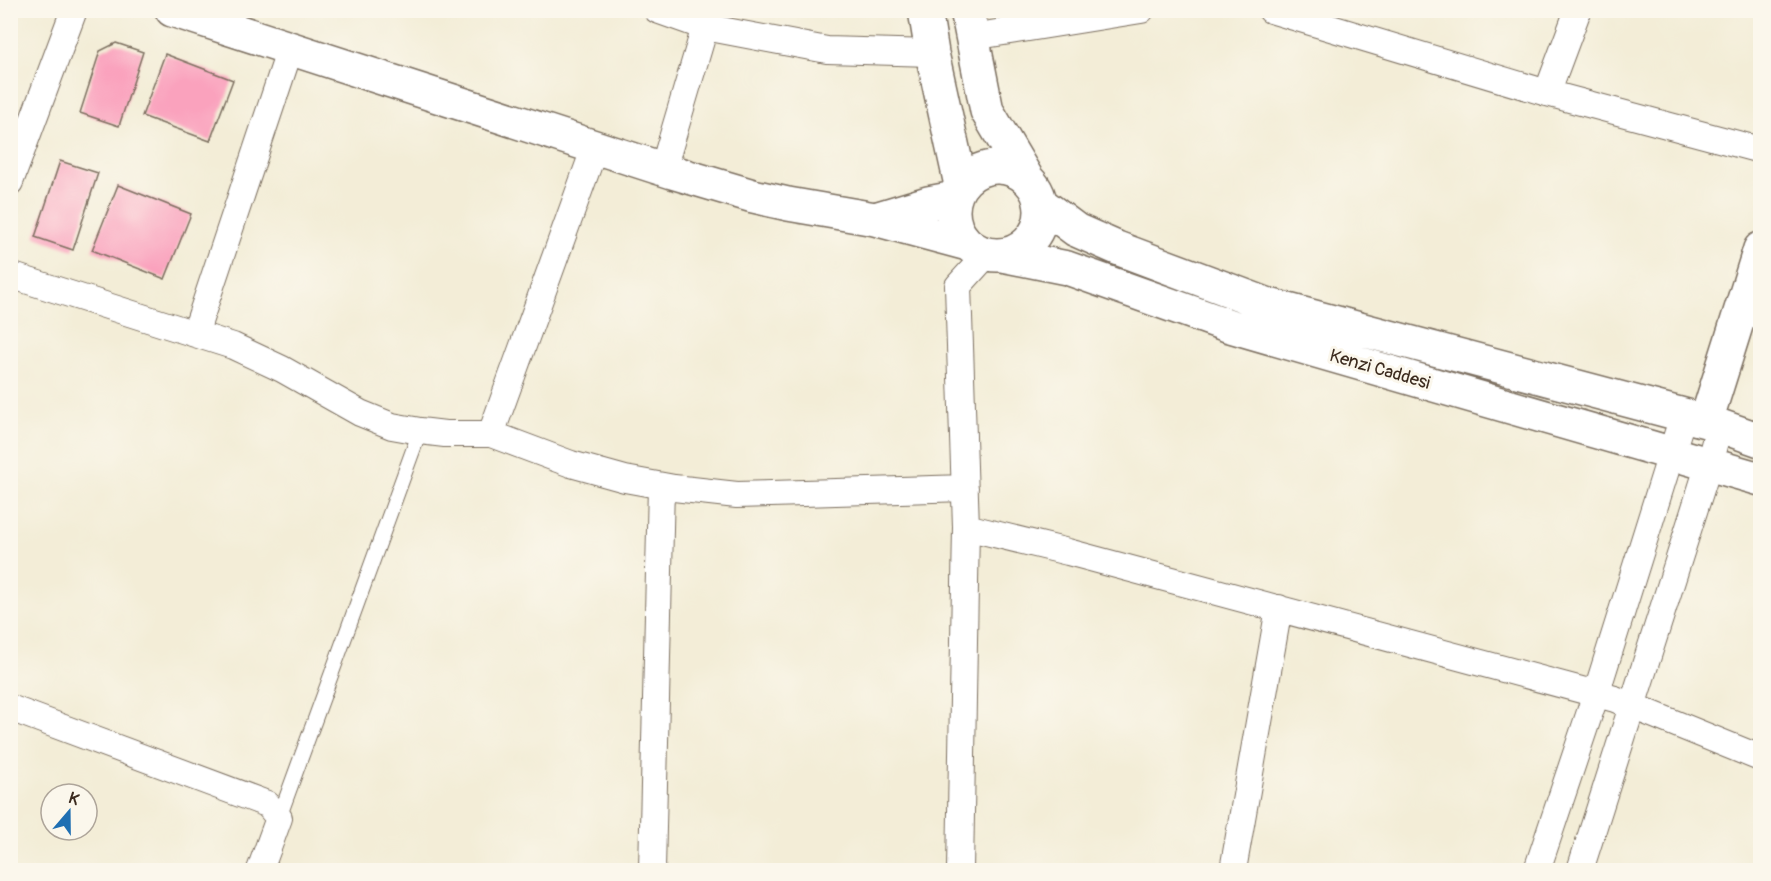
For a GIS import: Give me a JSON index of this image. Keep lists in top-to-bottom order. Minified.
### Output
{"streets":{"main road":["Kenzi Caddesi"]},"north":"top"}
